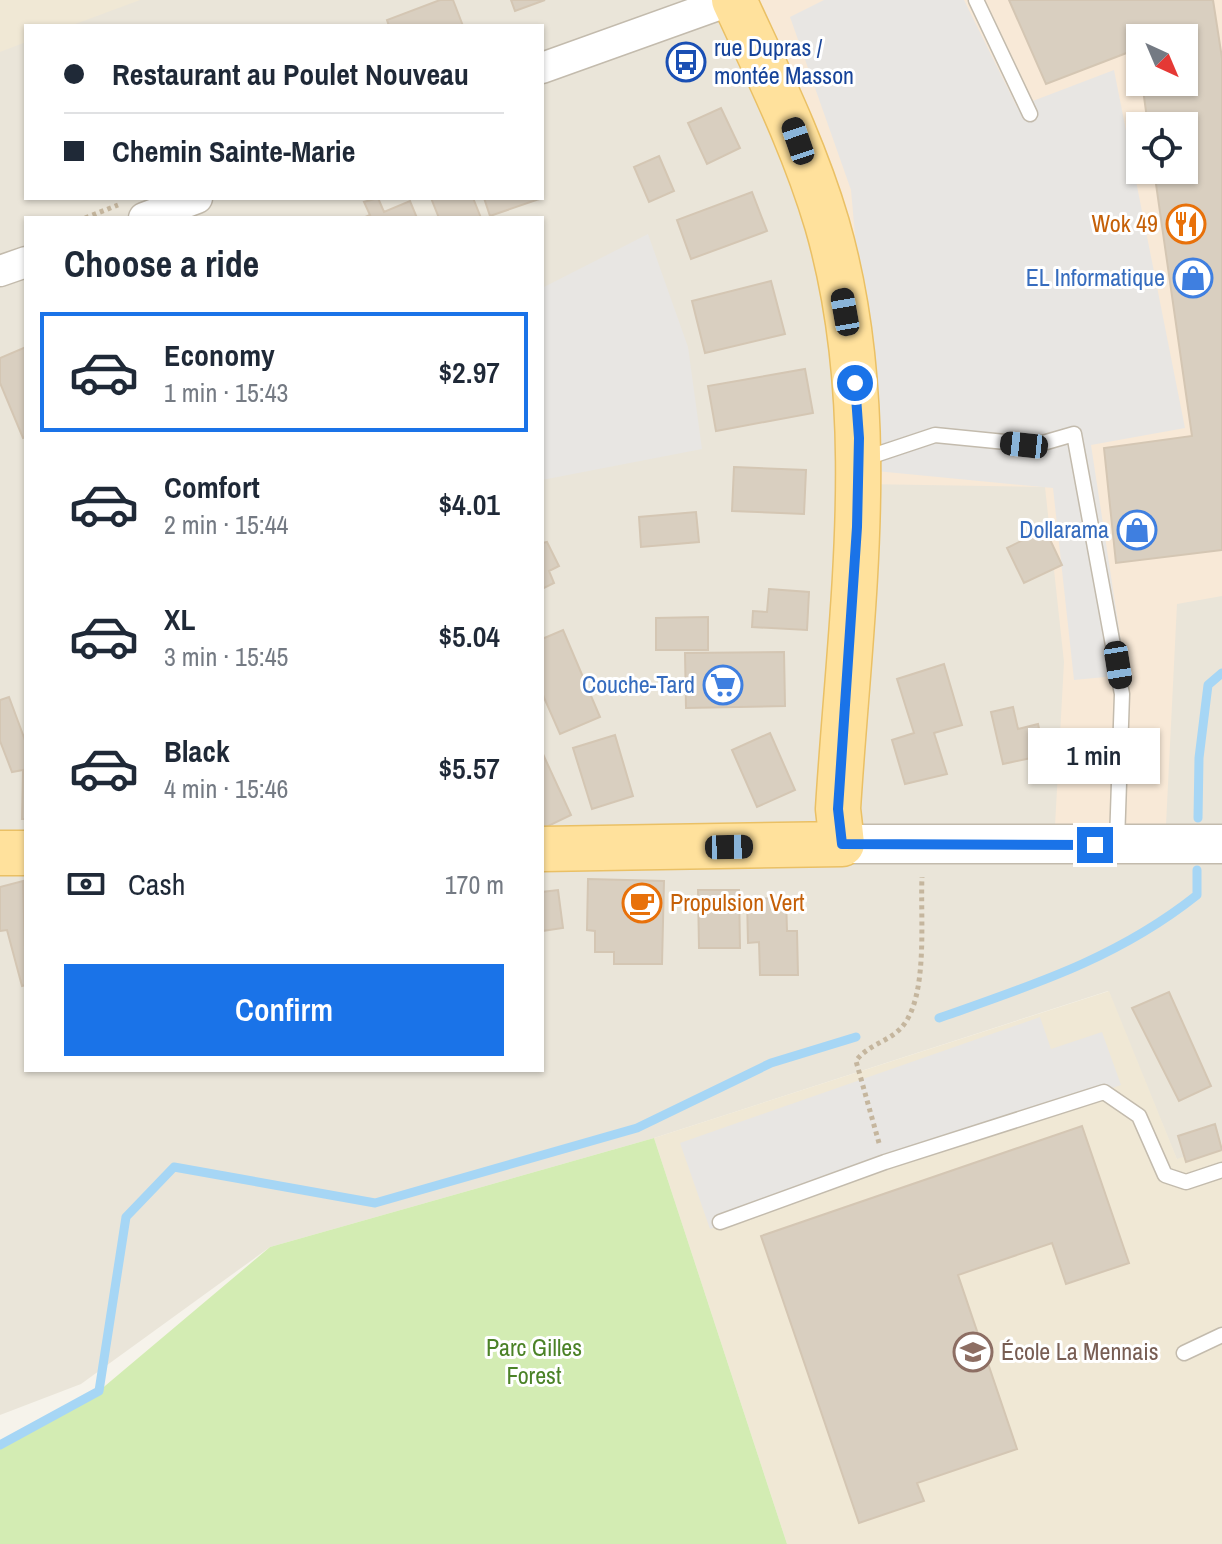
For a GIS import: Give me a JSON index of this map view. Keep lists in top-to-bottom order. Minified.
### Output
{"parks":["Parc Gilles Forest"],"places":{"bus stop":["rue Dupras / montée Masson"],"restaurant":["Wok 49"],"shop":["EL Informatique","Dollarama"],"supermarket":["Couche-Tard"],"cafe":["Propulsion Vert"],"school or university":["École La Mennais"]},"north":"bottom right","page":{"banner":["Restaurant au Poulet Nouveau","Chemin Sainte-Marie"],"heading":"Choose a ride","list":[{"name":"Economy","note":"1 min · 15:43","value":"$2.97"},{"name":"Comfort","note":"2 min · 15:44","value":"$4.01"},{"name":"XL","note":"3 min · 15:45","value":"$5.04"},{"name":"Black","note":"4 min · 15:46","value":"$5.57"}],"bubble":"1 min","pay":["Cash","170 m"],"buttons":"Confirm"}}
